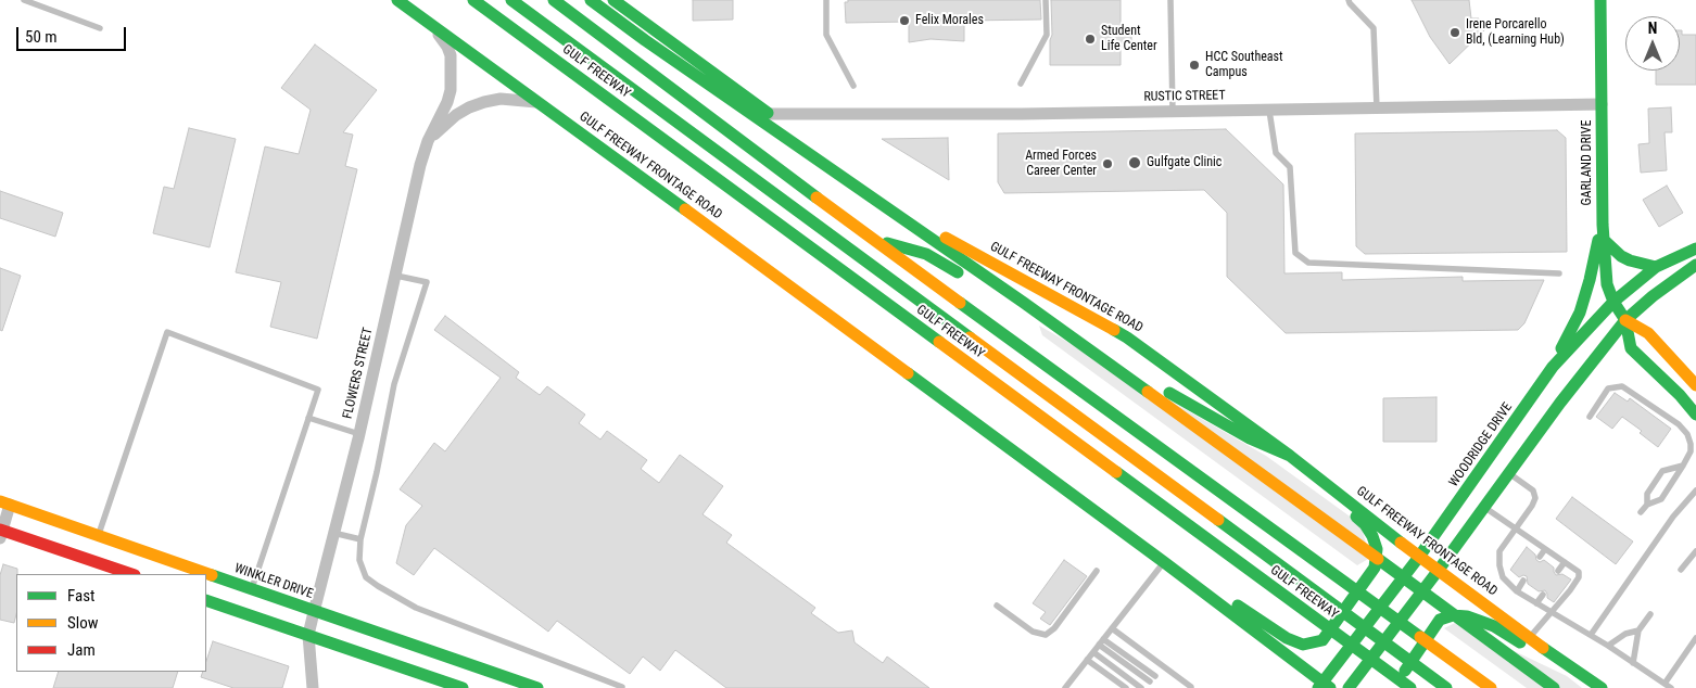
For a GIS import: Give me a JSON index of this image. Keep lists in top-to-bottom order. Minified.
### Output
{"streets":{"main road":["GULF FREEWAY","GARLAND DRIVE","GULF FREEWAY FRONTAGE ROAD","WOODRIDGE DRIVE","WINKLER DRIVE"],"street":["RUSTIC STREET","FLOWERS STREET"]},"crossings":[["RUSTIC STREET","GARLAND DRIVE"],["RUSTIC STREET","GULF FREEWAY FRONTAGE ROAD"],["GARLAND DRIVE","WOODRIDGE DRIVE"],["GULF FREEWAY FRONTAGE ROAD","FLOWERS STREET"],["GULF FREEWAY FRONTAGE ROAD","WOODRIDGE DRIVE"],["FLOWERS STREET","WINKLER DRIVE"]],"places":["Felix Morales","Irene Porcarello Bld, (Learning Hub)","Student Life Center","HCC Southeast Campus","Gulfgate Clinic","Armed Forces Career Center"],"legend":["Fast","Slow","Jam"],"scale_bar":"50 m","north":"top"}
